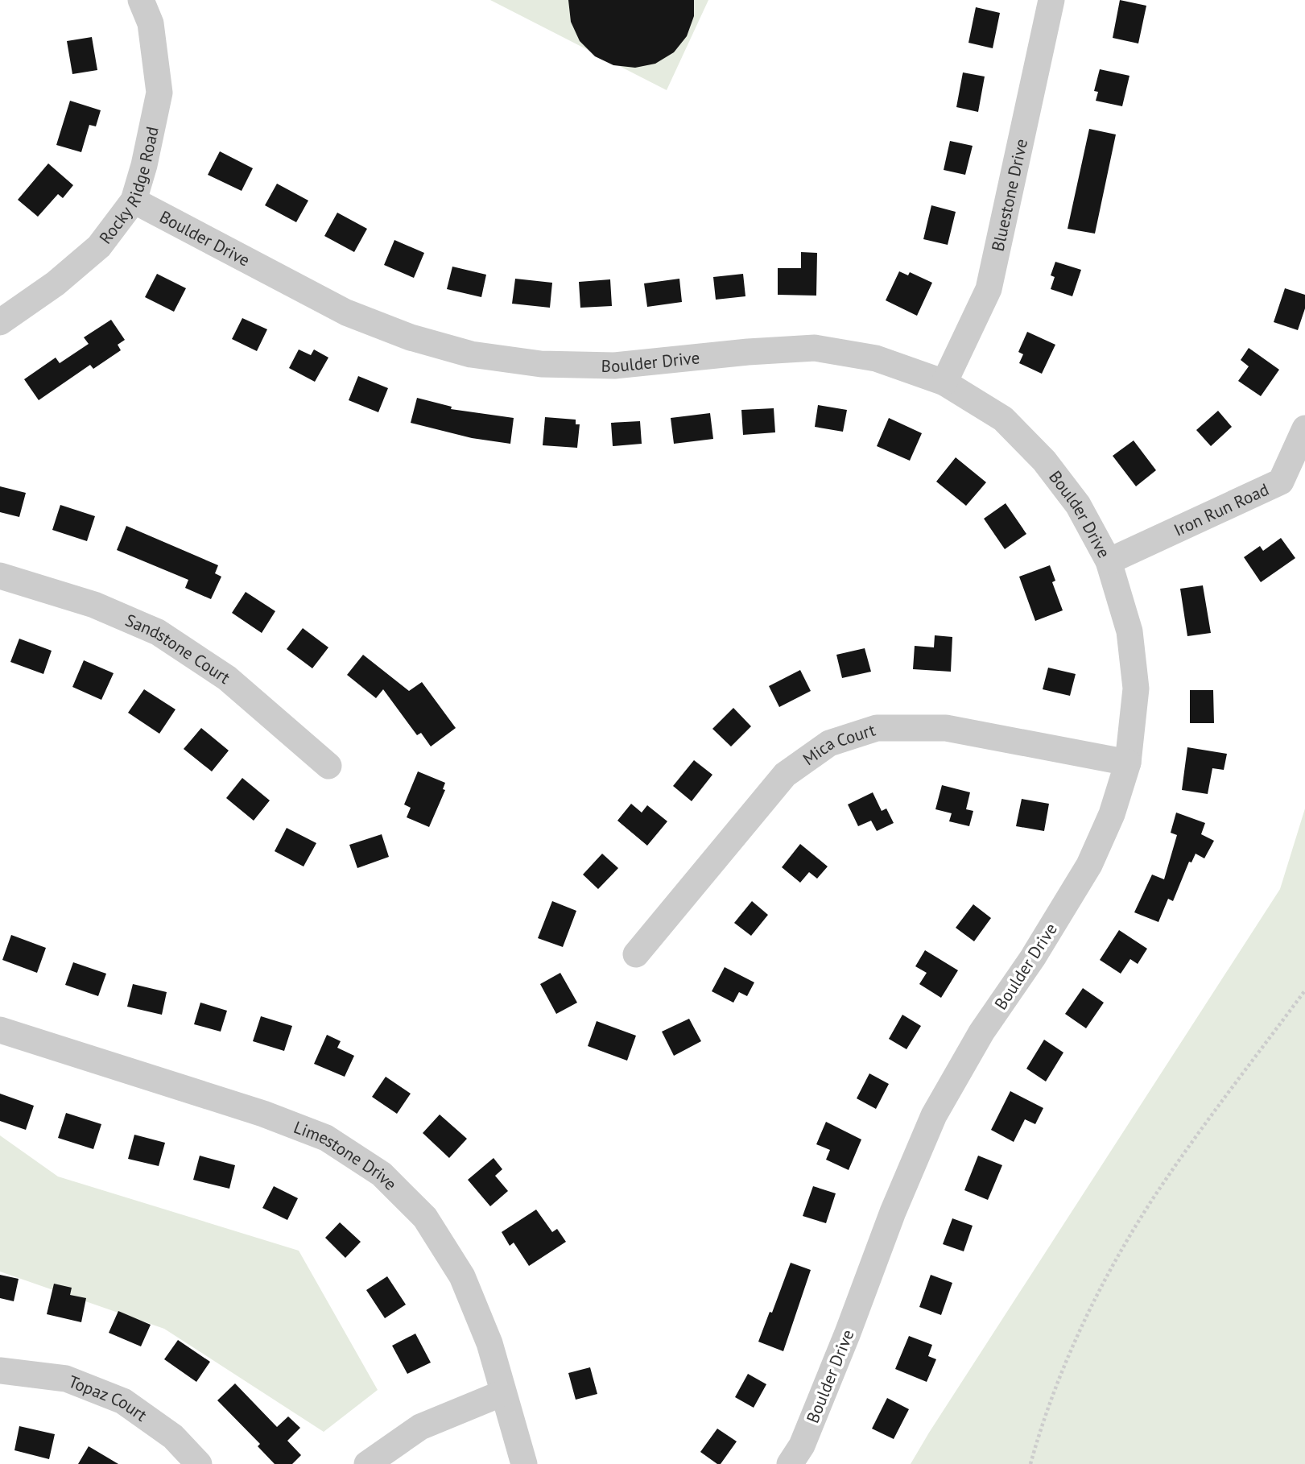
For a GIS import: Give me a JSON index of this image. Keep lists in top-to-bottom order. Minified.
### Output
{"streets":{"street":["Rocky Ridge Road","Bluestone Drive","Boulder Drive","Iron Run Road","Sandstone Court","Mica Court","Limestone Drive","Topaz Court"]},"crossings":[["Rocky Ridge Road","Boulder Drive"],["Bluestone Drive","Boulder Drive"],["Boulder Drive","Iron Run Road"],["Boulder Drive","Mica Court"]]}
